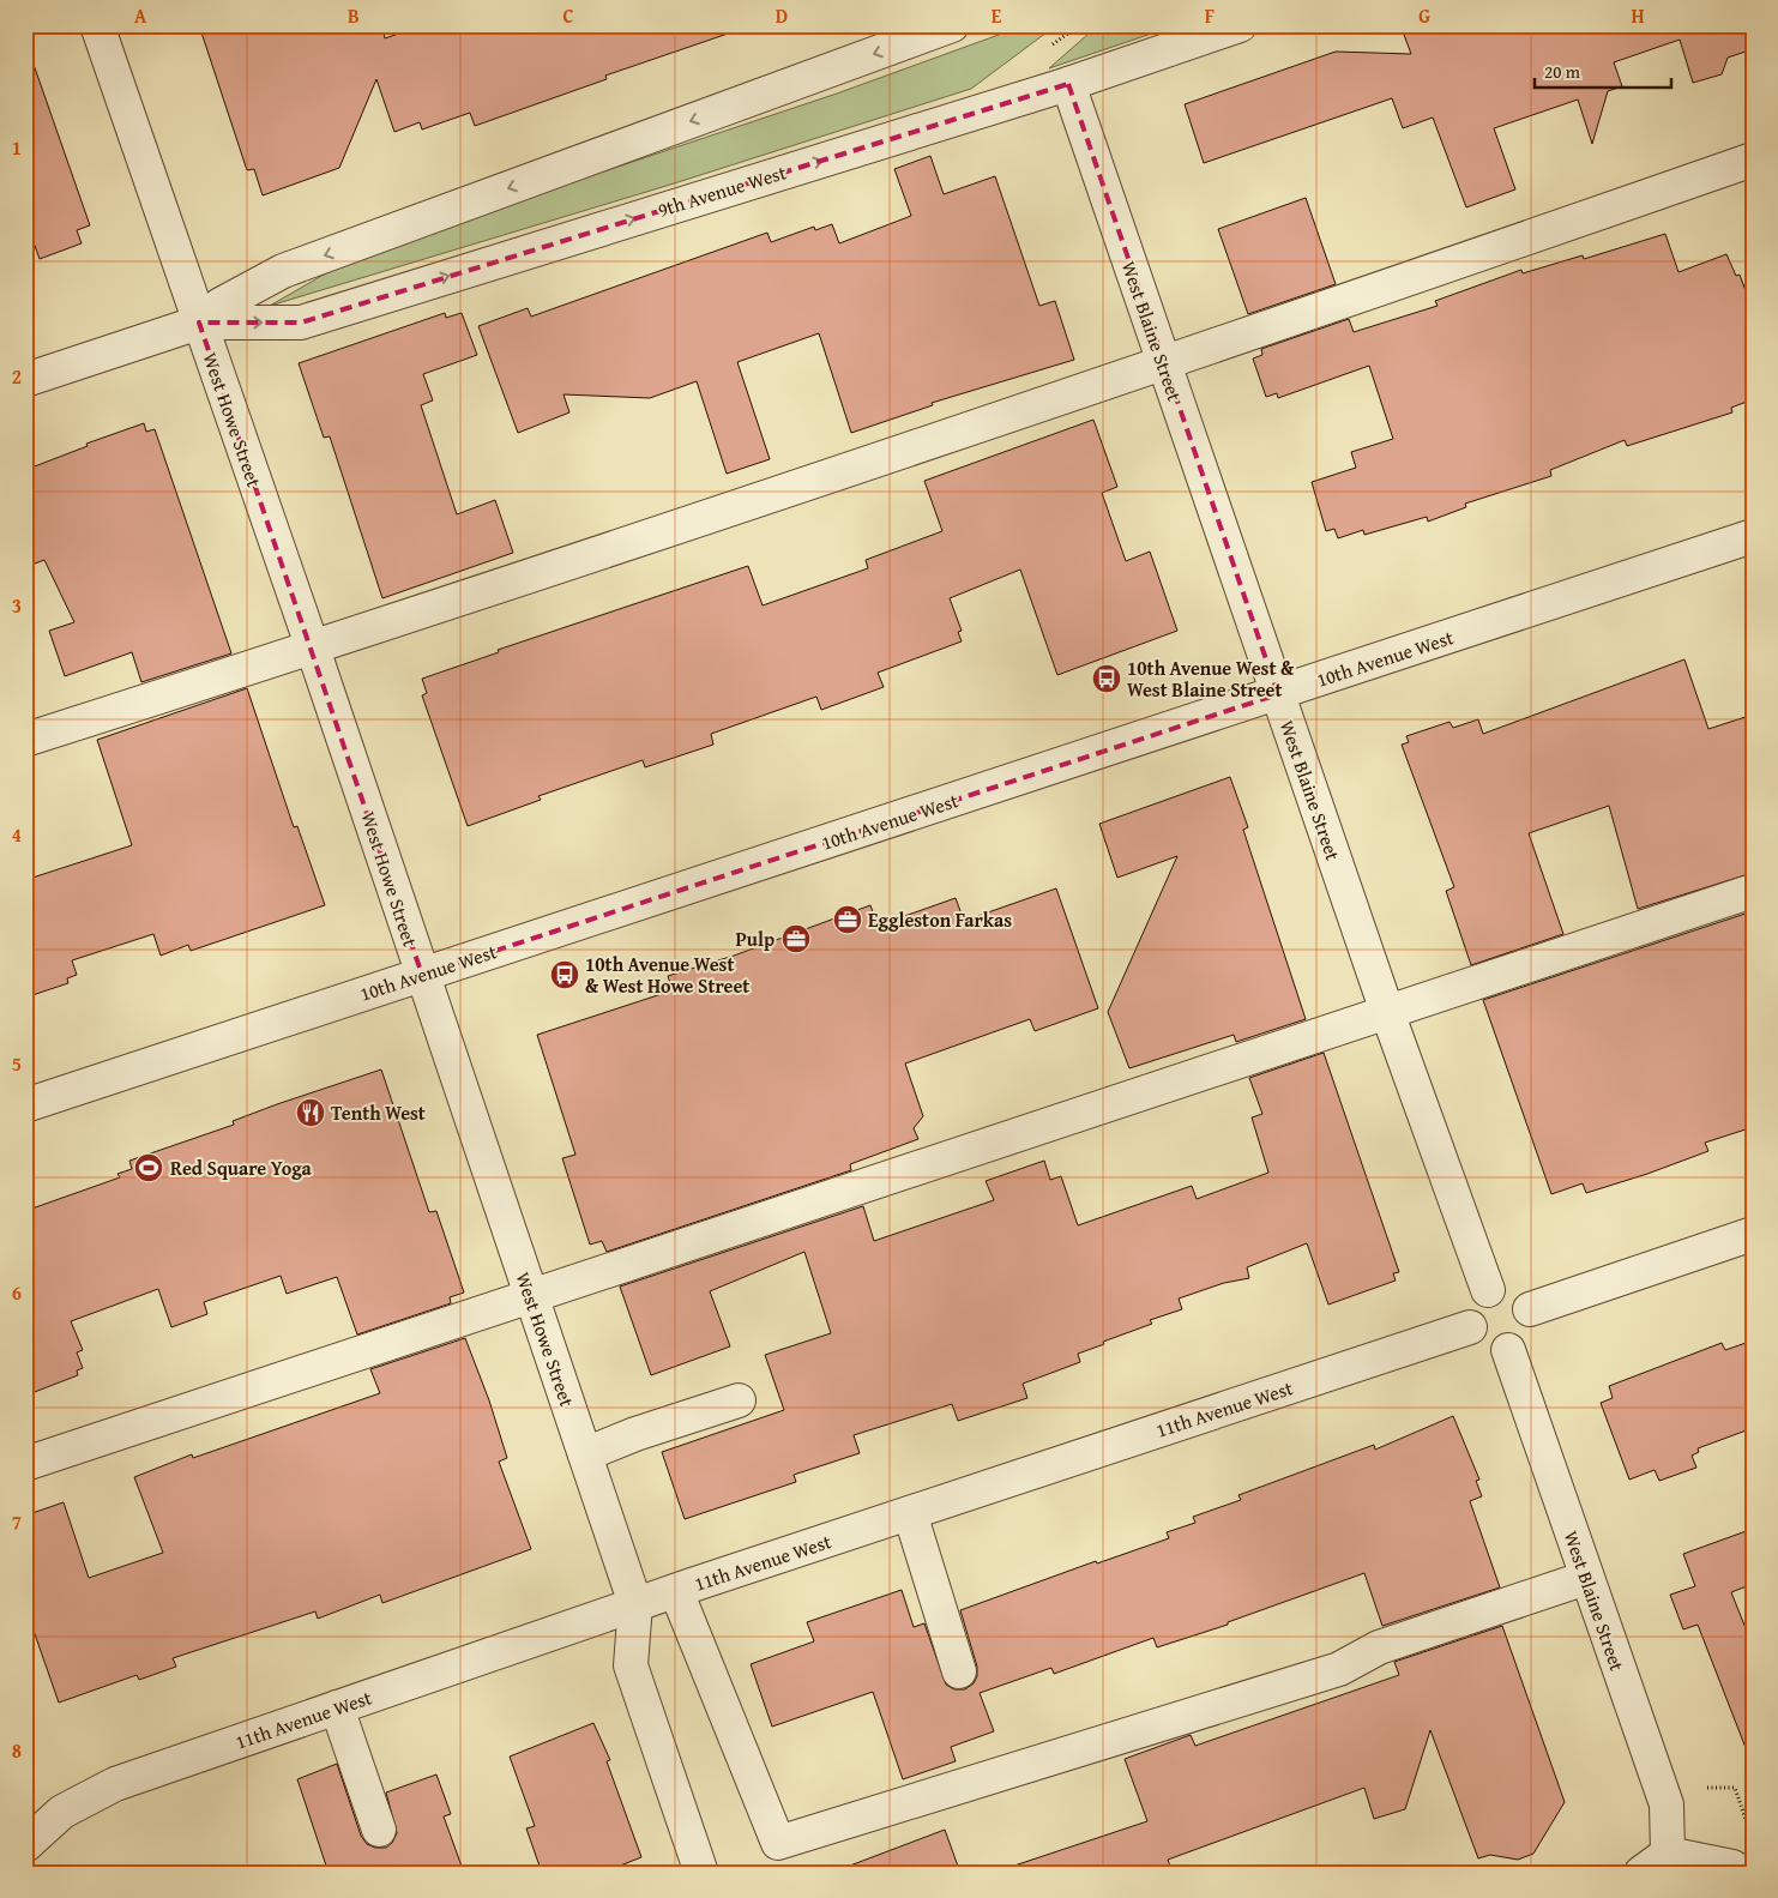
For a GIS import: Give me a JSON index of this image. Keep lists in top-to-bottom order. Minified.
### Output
{"streets":{"street":["9th Avenue West","West Blaine Street","West Howe Street","10th Avenue West","11th Avenue West"]},"crossings":[["9th Avenue West","West Blaine Street"],["9th Avenue West","West Howe Street"],["West Blaine Street","10th Avenue West"],["West Blaine Street","11th Avenue West"],["West Howe Street","10th Avenue West"],["West Howe Street","11th Avenue West"]],"places":{"bus stop":["10th Avenue West & West Blaine Street","10th Avenue West & West Howe Street"],"office":["Eggleston Farkas","Pulp"],"restaurant":["Tenth West"],"sports":["Red Square Yoga"]},"scale_bar":"20 m","grid":{"columns":["A","B","C","D","E","F","G","H"],"rows":["1","2","3","4","5","6","7","8"]}}
